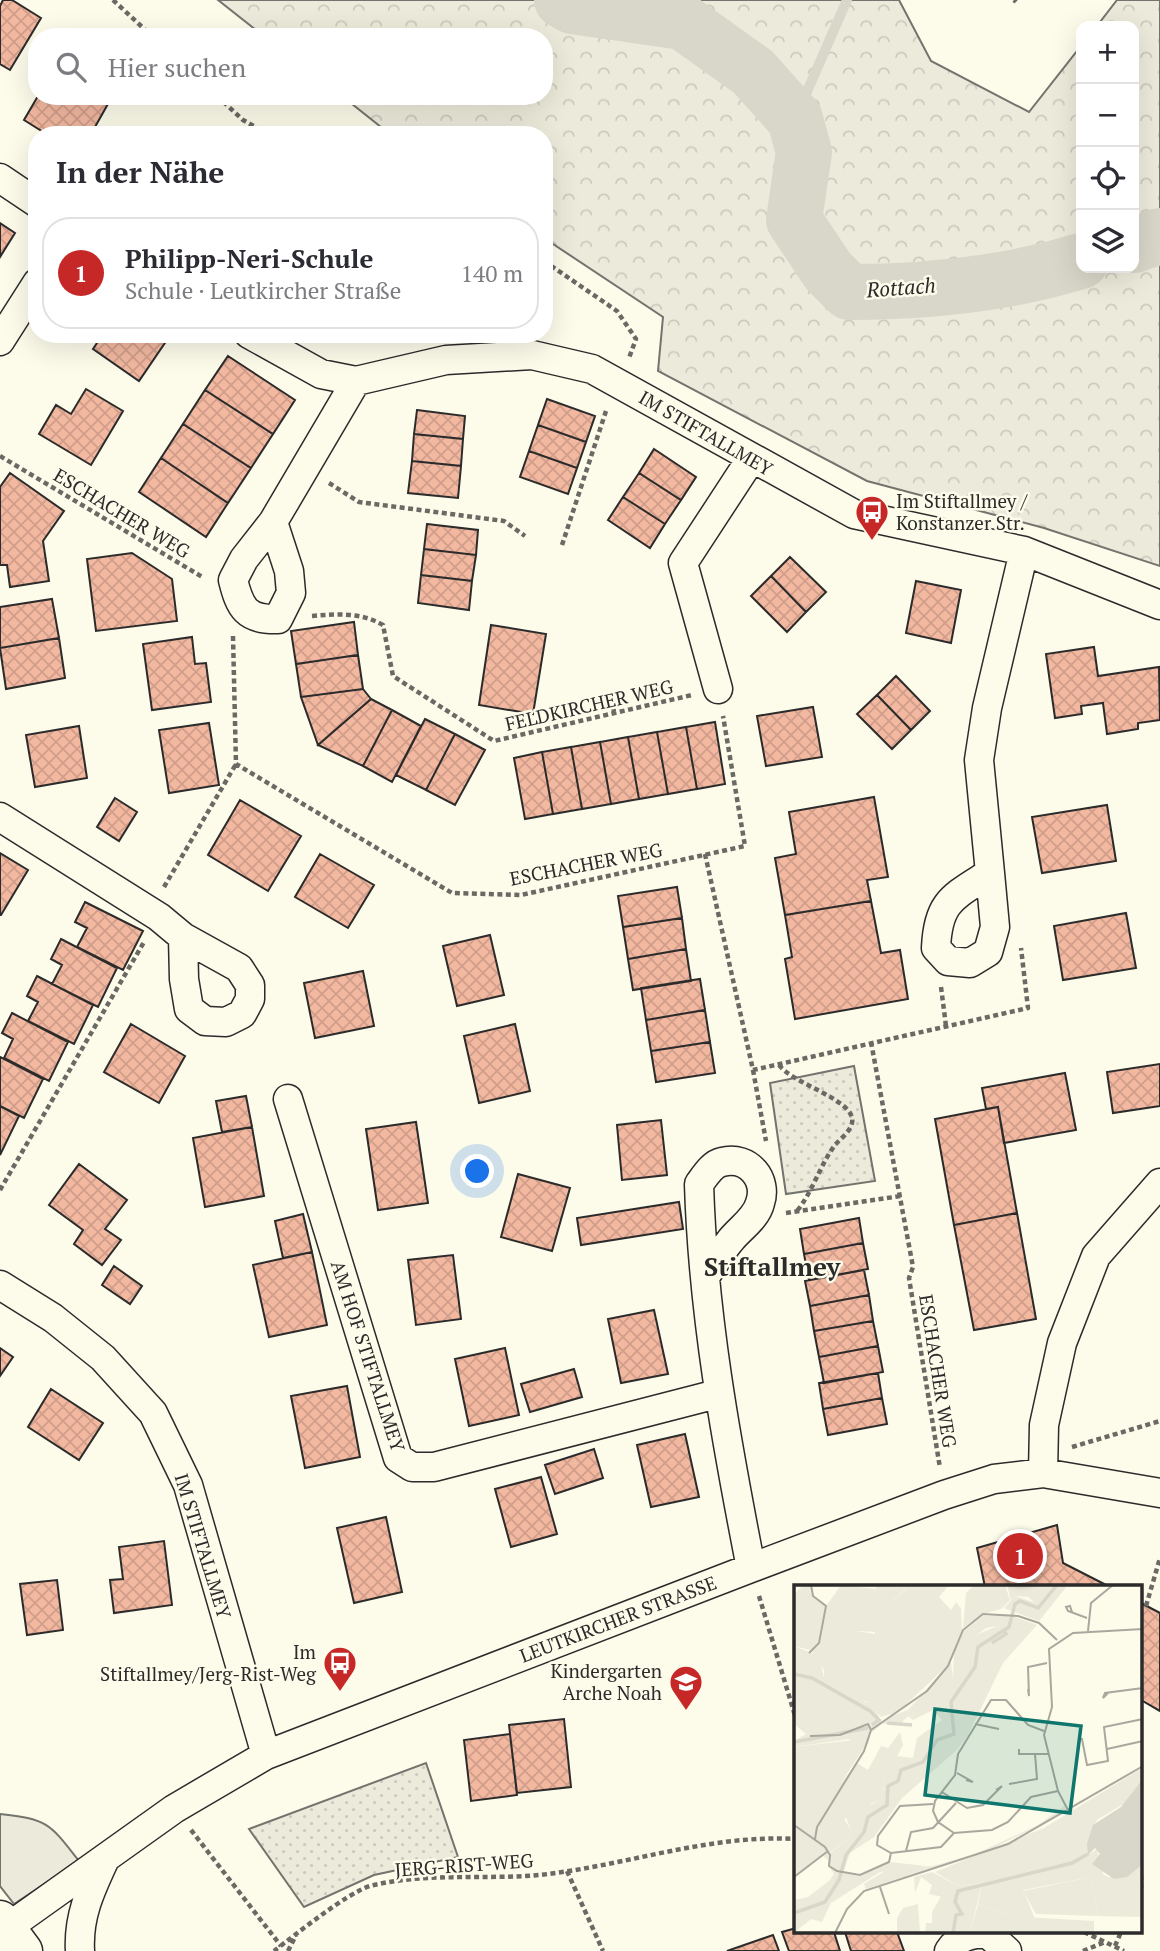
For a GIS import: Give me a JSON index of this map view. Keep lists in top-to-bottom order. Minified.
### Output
{"streets":{"street":["IM STIFTALLMEY","AM HOF STIFTALLMEY","LEUTKIRCHER STRASSE"],"path":["ESCHACHER WEG","FELDKIRCHER WEG","JERG-RIST-WEG"]},"crossings":[["IM STIFTALLMEY","LEUTKIRCHER STRASSE"],["ESCHACHER WEG","FELDKIRCHER WEG"],["ESCHACHER WEG","LEUTKIRCHER STRASSE"]],"districts":["Stiftallmey"],"water":["Rottach"],"places":{"bus stop":["Im Stiftallmey / Konstanzer Str.","Im Stiftallmey/Jerg-Rist-Weg"],"school or university":["Kindergarten Arche Noah"]},"page":{"map_buttons":["+","−"],"search":"Hier suchen","heading":"In der Nähe","list":[{"mark":"1","name":"Philipp-Neri-Schule","note":"Schule · Leutkircher Straße","value":"140 m"}],"pins":"1"}}
